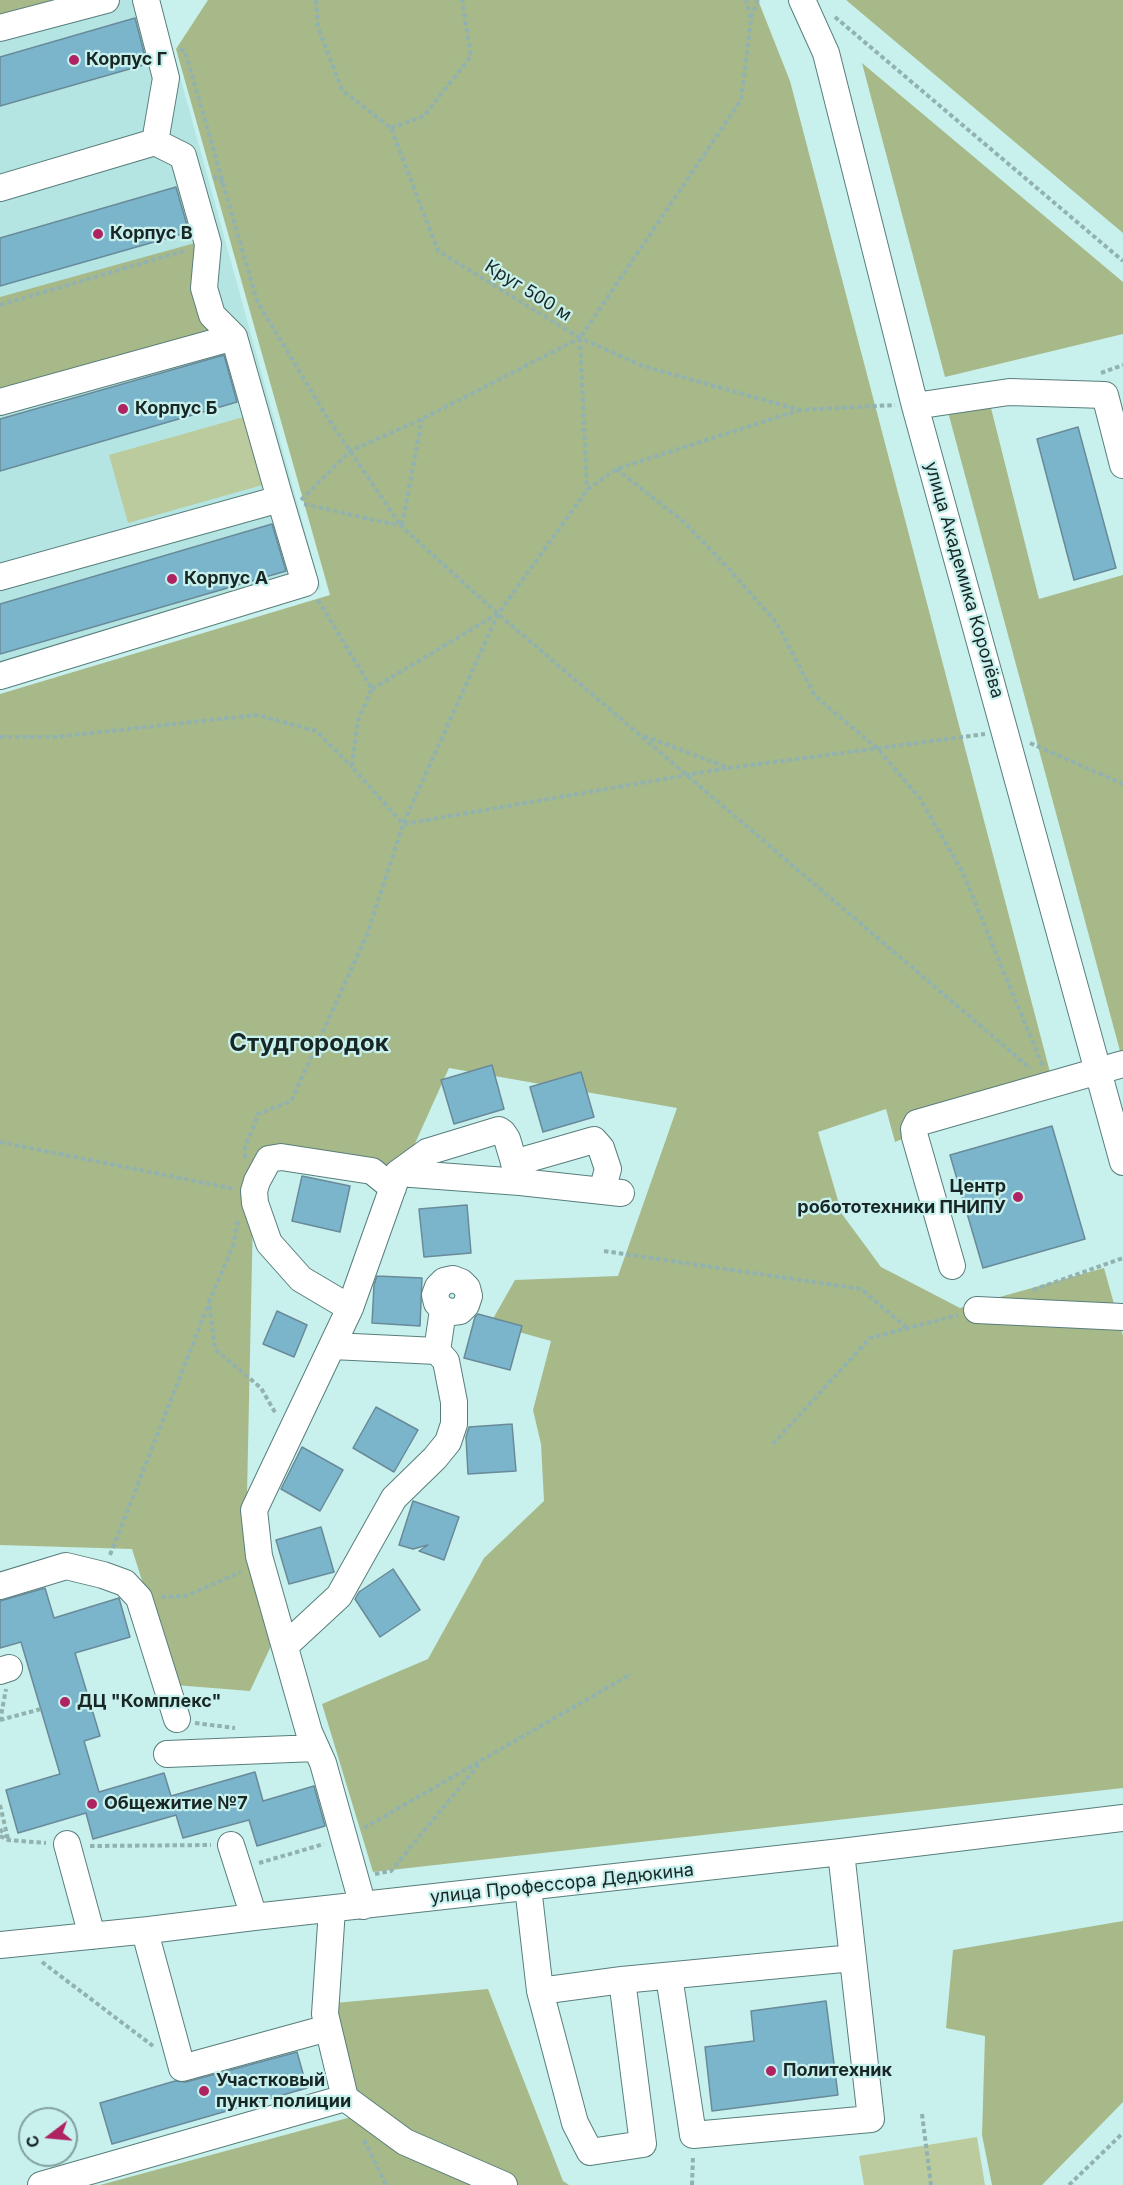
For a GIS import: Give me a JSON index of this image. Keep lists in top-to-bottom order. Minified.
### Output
{"streets":{"street":["улица Академика Королёва","улица Профессора Дедюкина"],"path":["Круг 500 м"]},"districts":["Студгородок"],"places":["Корпус Г","Корпус В","Корпус Б","Корпус А","Центр робототехники ПНИПУ","ДЦ \"Комплекс\"","Общежитие №7","Политехник","Участковый пункт полиции"],"north":"left"}
